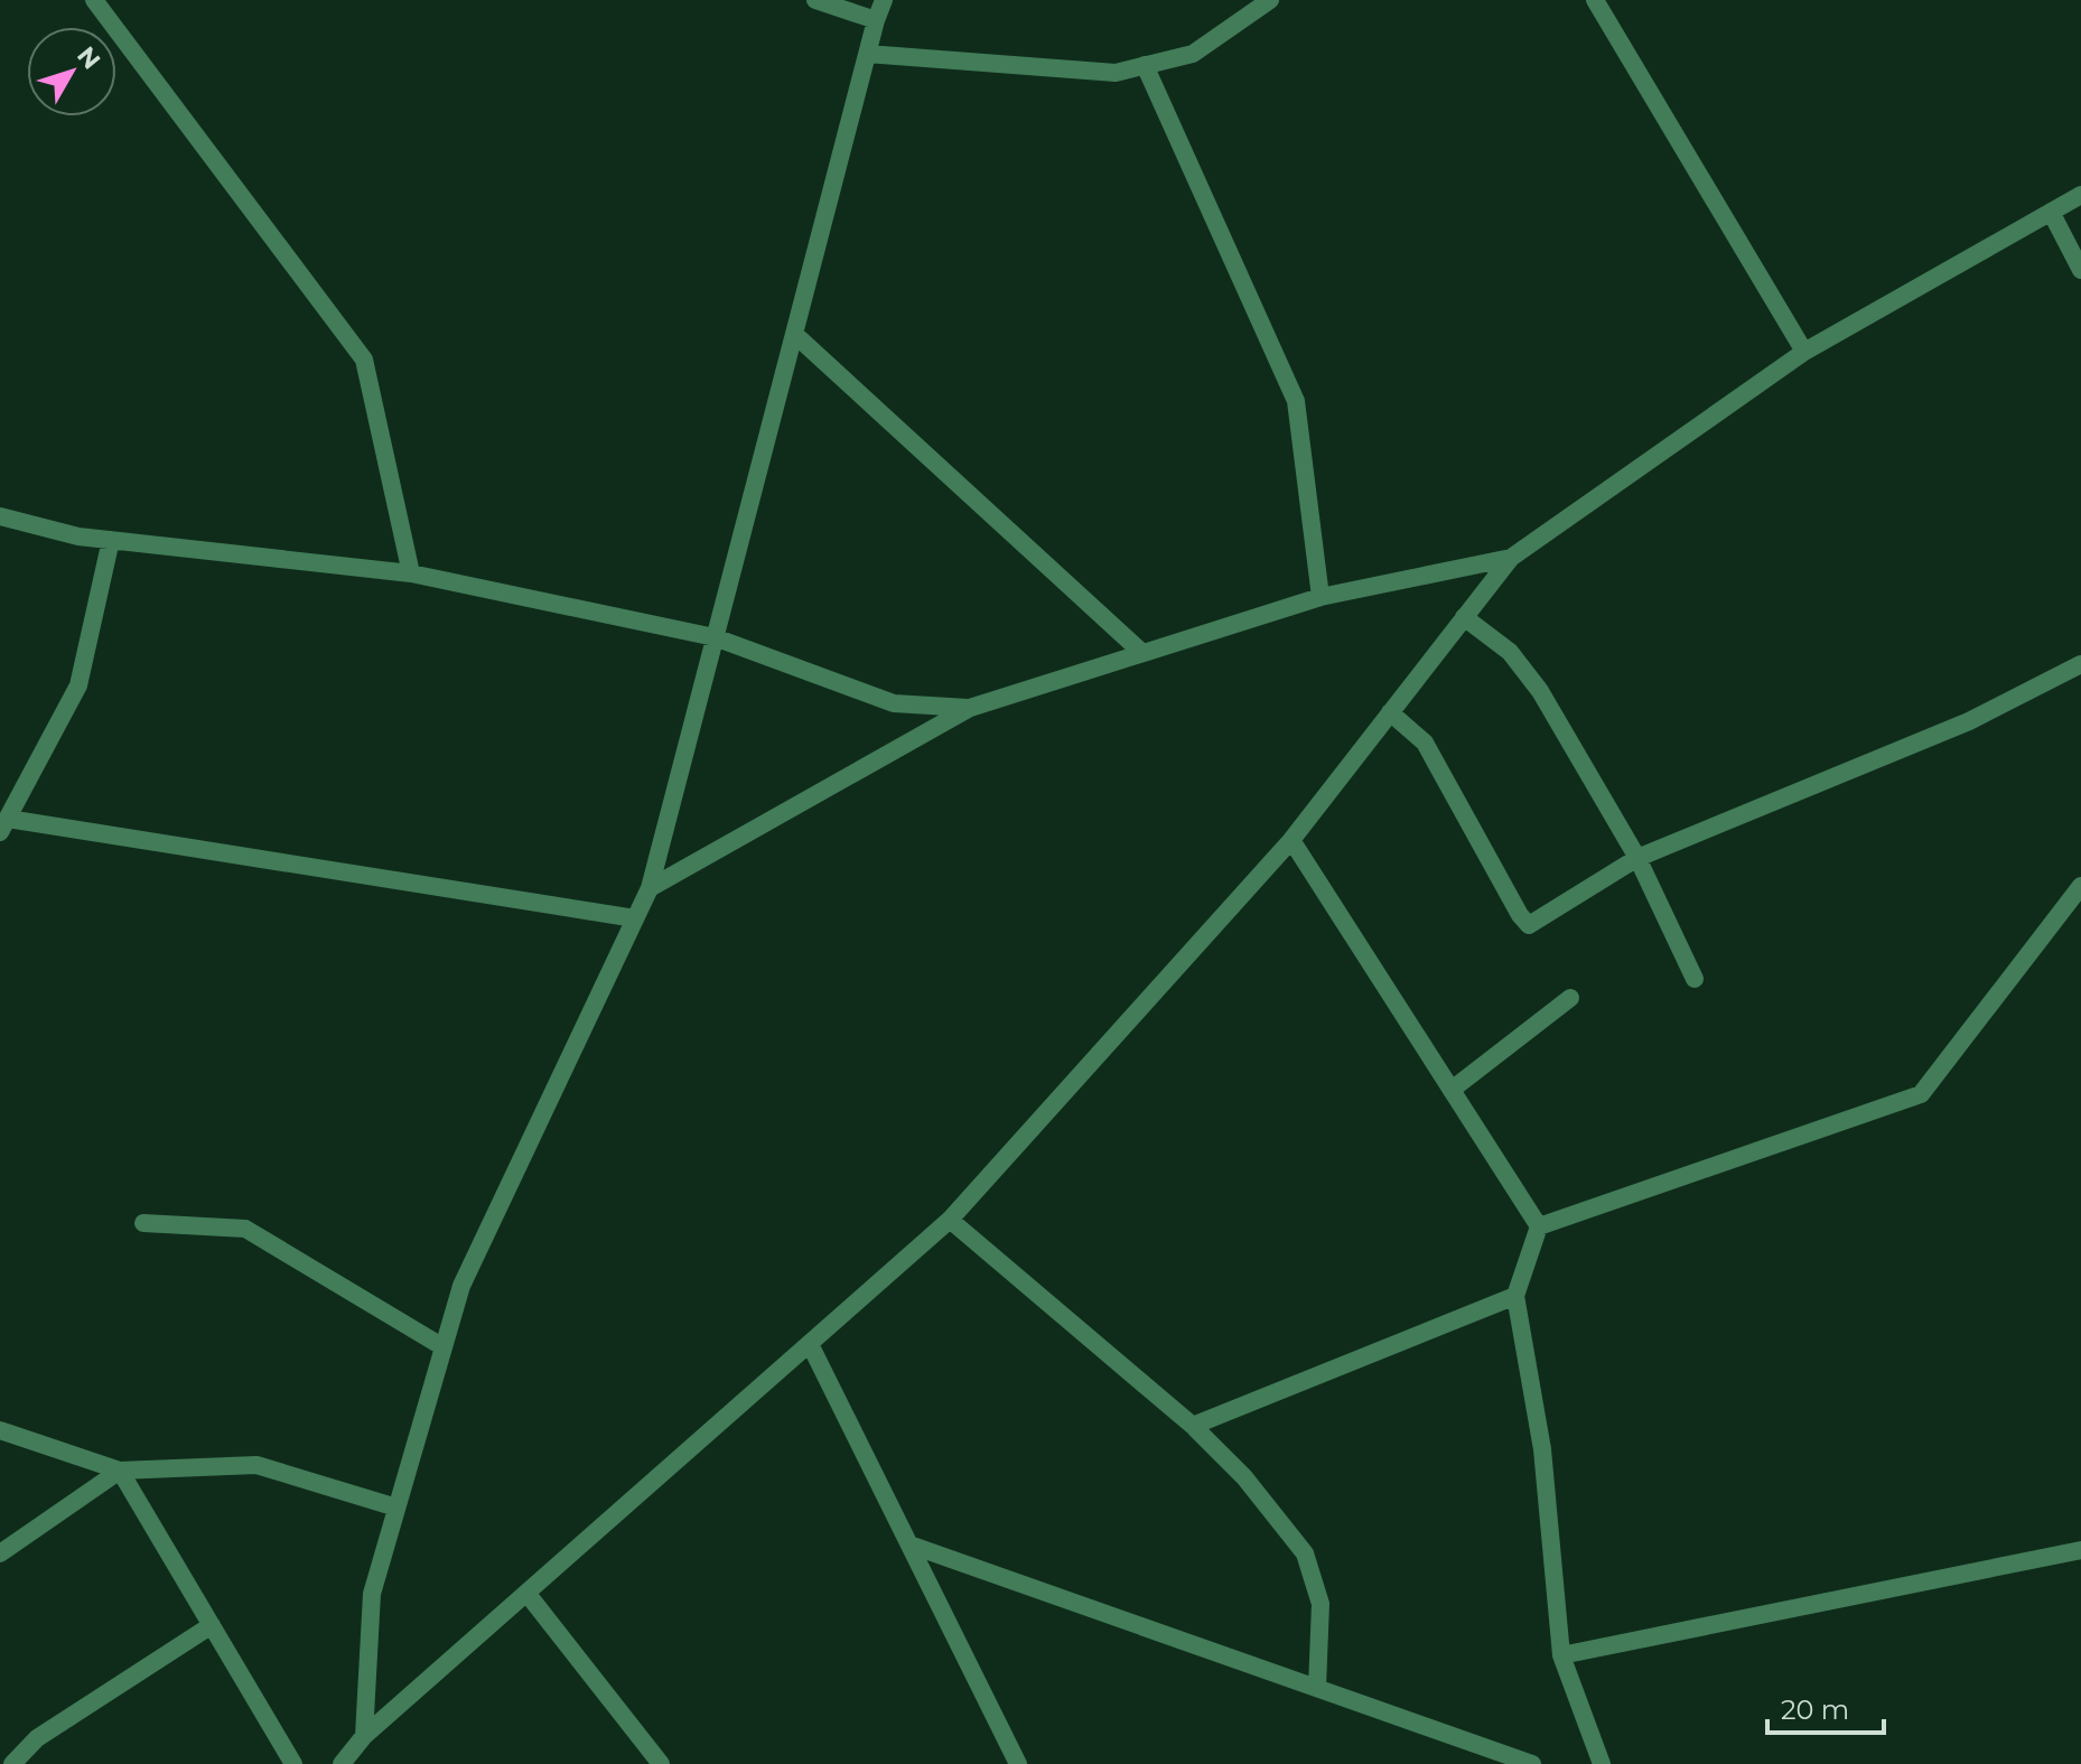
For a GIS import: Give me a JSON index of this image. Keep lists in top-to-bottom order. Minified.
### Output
{"scale_bar":"20 m","north":"top right"}
